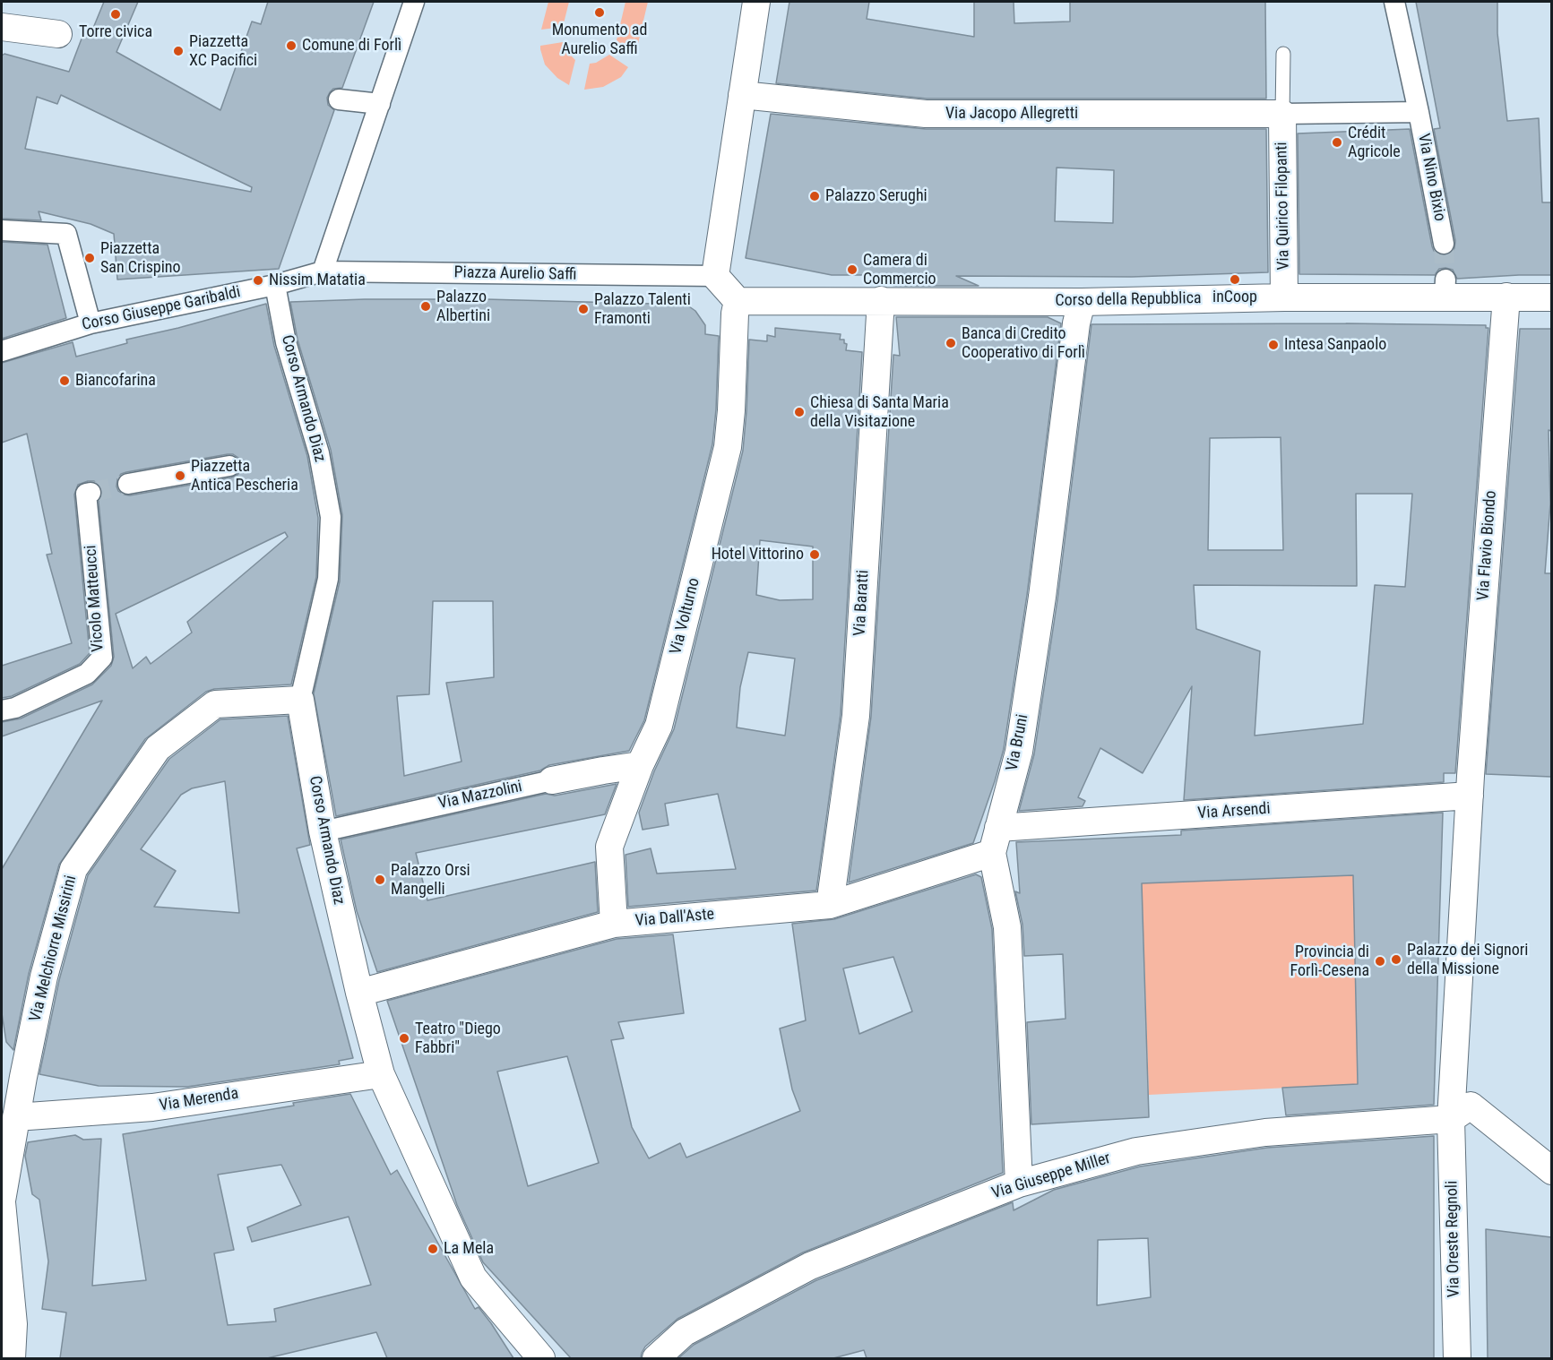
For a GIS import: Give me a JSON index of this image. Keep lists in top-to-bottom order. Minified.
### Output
{"streets":{"street":["Via Jacopo Allegretti","Via Nino Bixio","Via Quirico Filopanti","Piazza Aurelio Saffi","Corso della Repubblica","Corso Giuseppe Garibaldi","Corso Armando Diaz","Via Flavio Biondo","Vicolo Matteucci","Via Baratti","Via Volturno","Via Bruni","Via Mazzolini","Via Arsendi","Via Dall'Aste","Via Melchiorre Missirini","Via Merenda","Via Giuseppe Miller","Via Oreste Regnoli"]},"crossings":[["Via Jacopo Allegretti","Via Quirico Filopanti"],["Via Quirico Filopanti","Corso della Repubblica"],["Piazza Aurelio Saffi","Corso Giuseppe Garibaldi"],["Corso della Repubblica","Via Flavio Biondo"],["Corso della Repubblica","Via Baratti"],["Corso della Repubblica","Via Volturno"],["Corso della Repubblica","Via Bruni"],["Corso Giuseppe Garibaldi","Corso Armando Diaz"],["Corso Armando Diaz","Via Mazzolini"],["Corso Armando Diaz","Via Dall'Aste"],["Corso Armando Diaz","Via Melchiorre Missirini"],["Corso Armando Diaz","Via Merenda"],["Via Flavio Biondo","Via Arsendi"],["Via Flavio Biondo","Via Giuseppe Miller"],["Via Flavio Biondo","Via Oreste Regnoli"],["Via Baratti","Via Dall'Aste"],["Via Volturno","Via Mazzolini"],["Via Volturno","Via Dall'Aste"],["Via Bruni","Via Arsendi"],["Via Bruni","Via Dall'Aste"],["Via Bruni","Via Giuseppe Miller"],["Via Arsendi","Via Dall'Aste"],["Via Melchiorre Missirini","Via Merenda"],["Via Giuseppe Miller","Via Oreste Regnoli"]],"places":["Monumento ad Aurelio Saffi","Torre civica","Comune di Forlì","Piazzetta XC Pacifici","Crédit Agricole","Palazzo Serughi","Piazzetta San Crispino","Camera di Commercio","inCoop","Nissim Matatia","Palazzo Albertini","Palazzo Talenti Framonti","Banca di Credito Cooperativo di Forlì","Intesa Sanpaolo","Biancofarina","Chiesa di Santa Maria della Visitazione","Piazzetta Antica Pescheria","Hotel Vittorino","Palazzo Orsi Mangelli","Palazzo dei Signori della Missione","Provincia di Forlì-Cesena","Teatro \"Diego Fabbri\"","La Mela"]}
